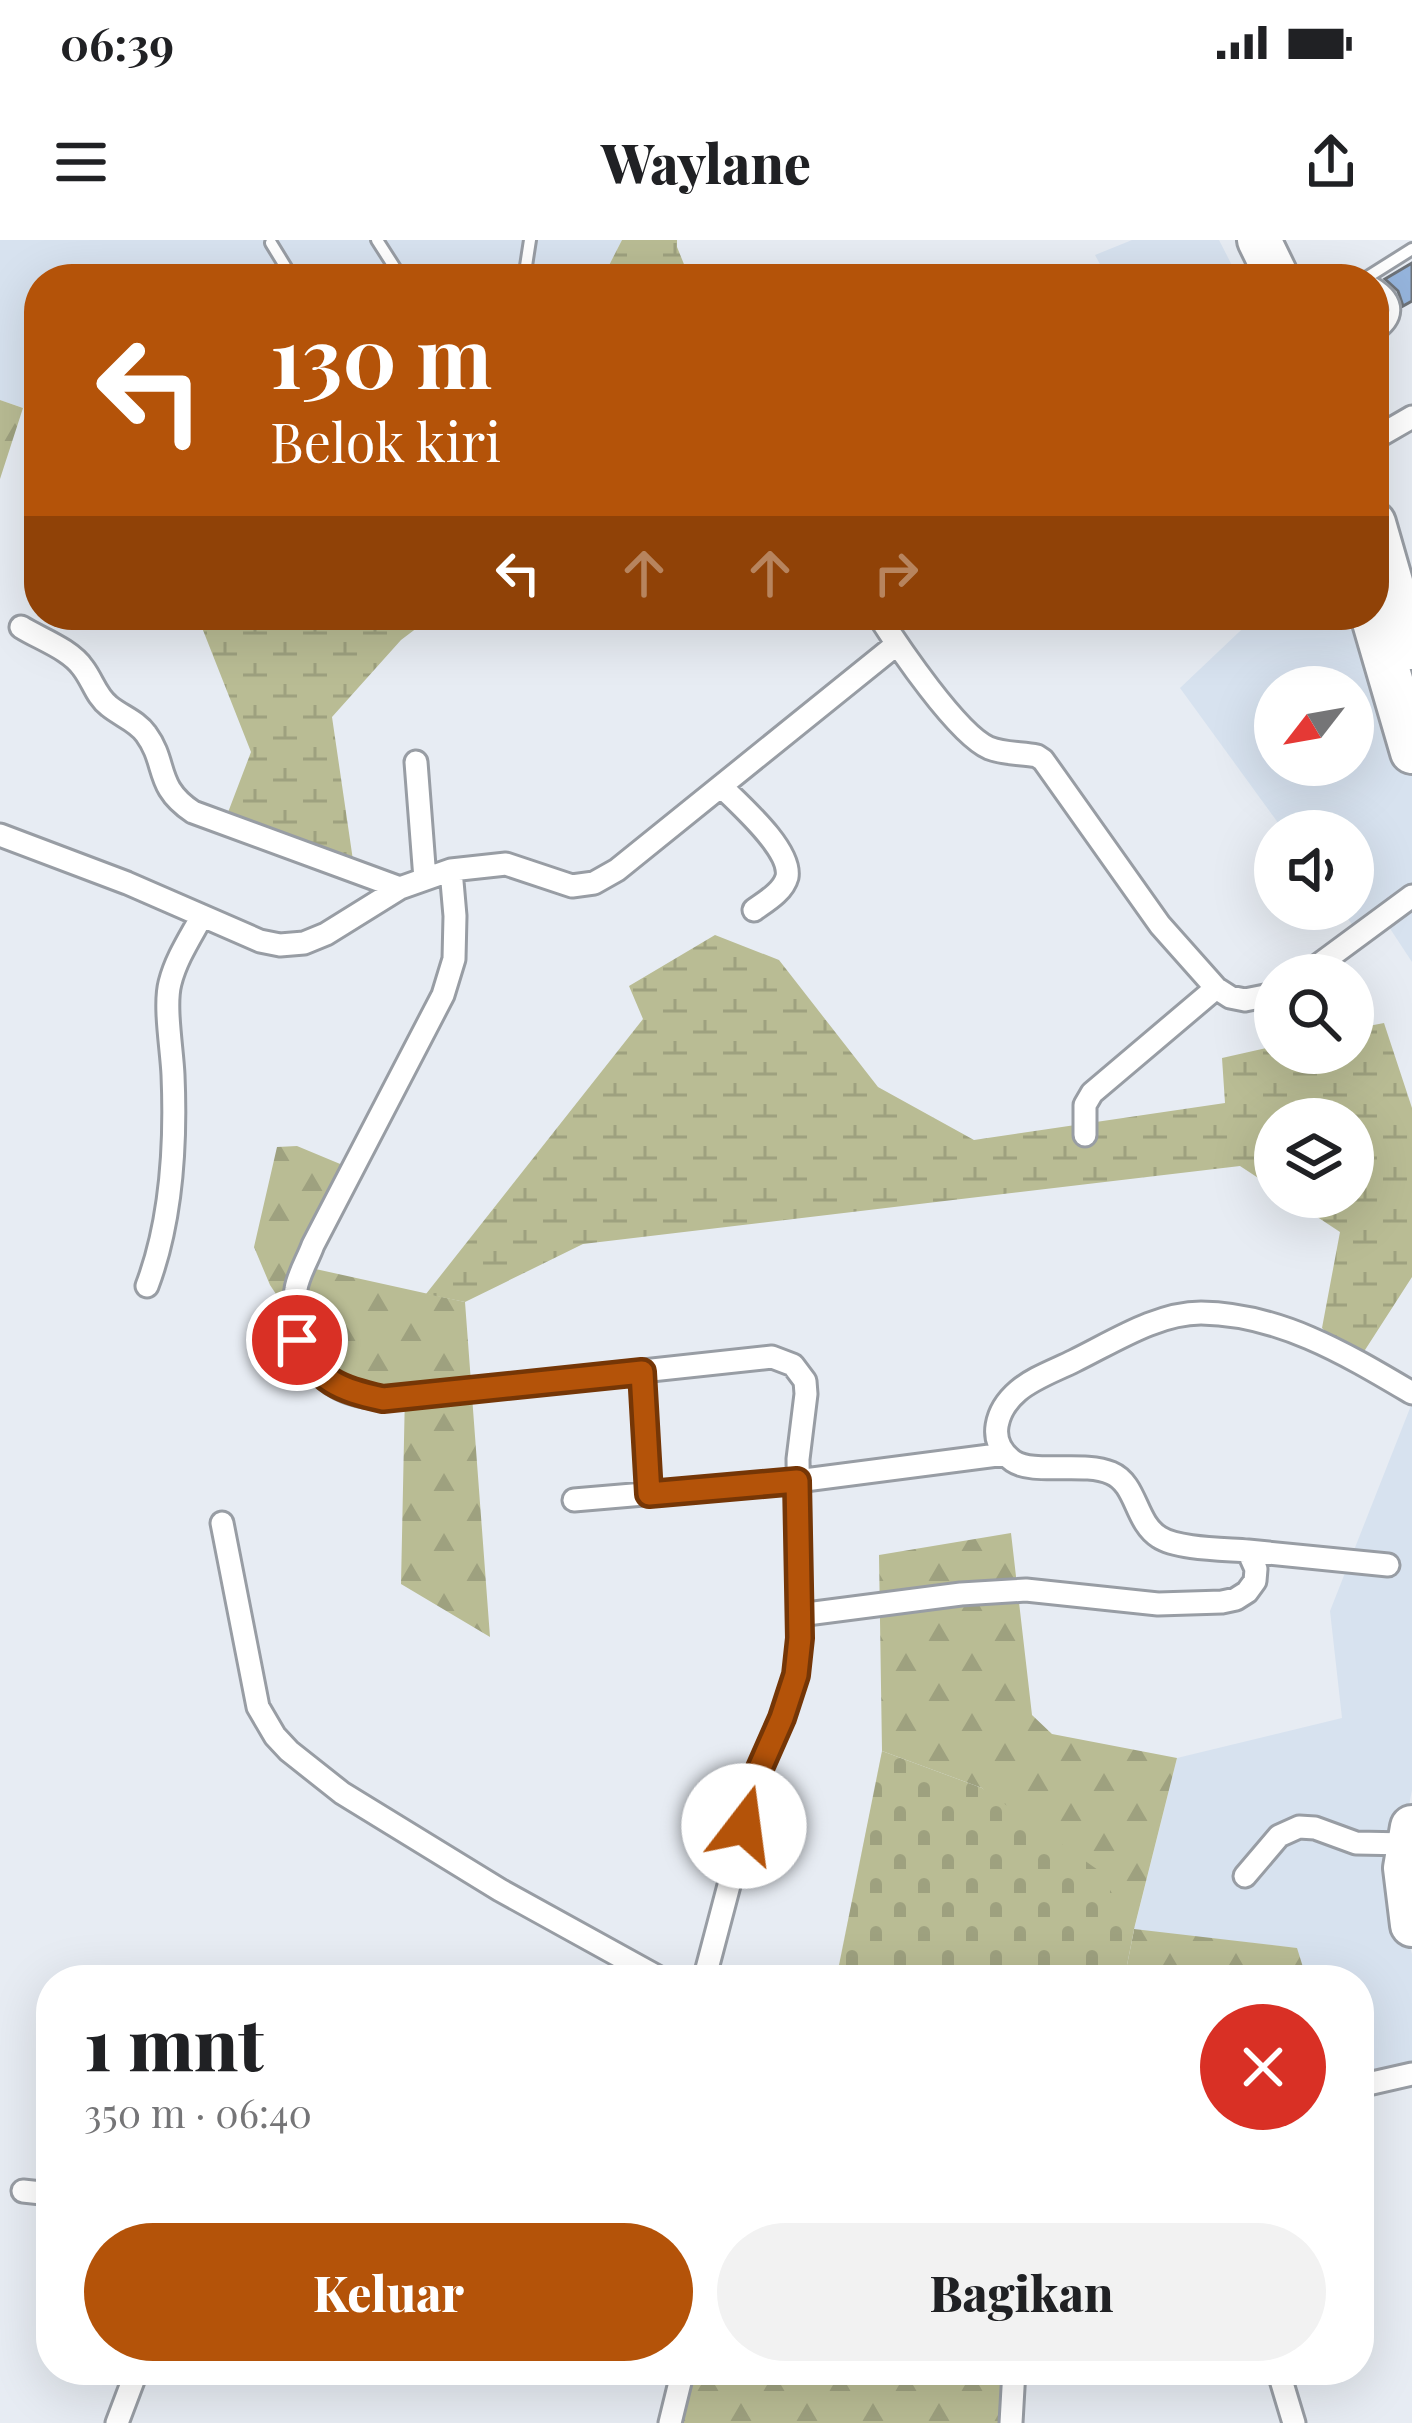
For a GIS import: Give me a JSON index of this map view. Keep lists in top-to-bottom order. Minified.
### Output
{"north":"bottom left","page":{"status":"06:39","header":"Waylane","turn":["130 m","Belok kiri"],"heading":["1 mnt","350 m · 06:40"],"buttons":["Keluar","Bagikan"]}}
